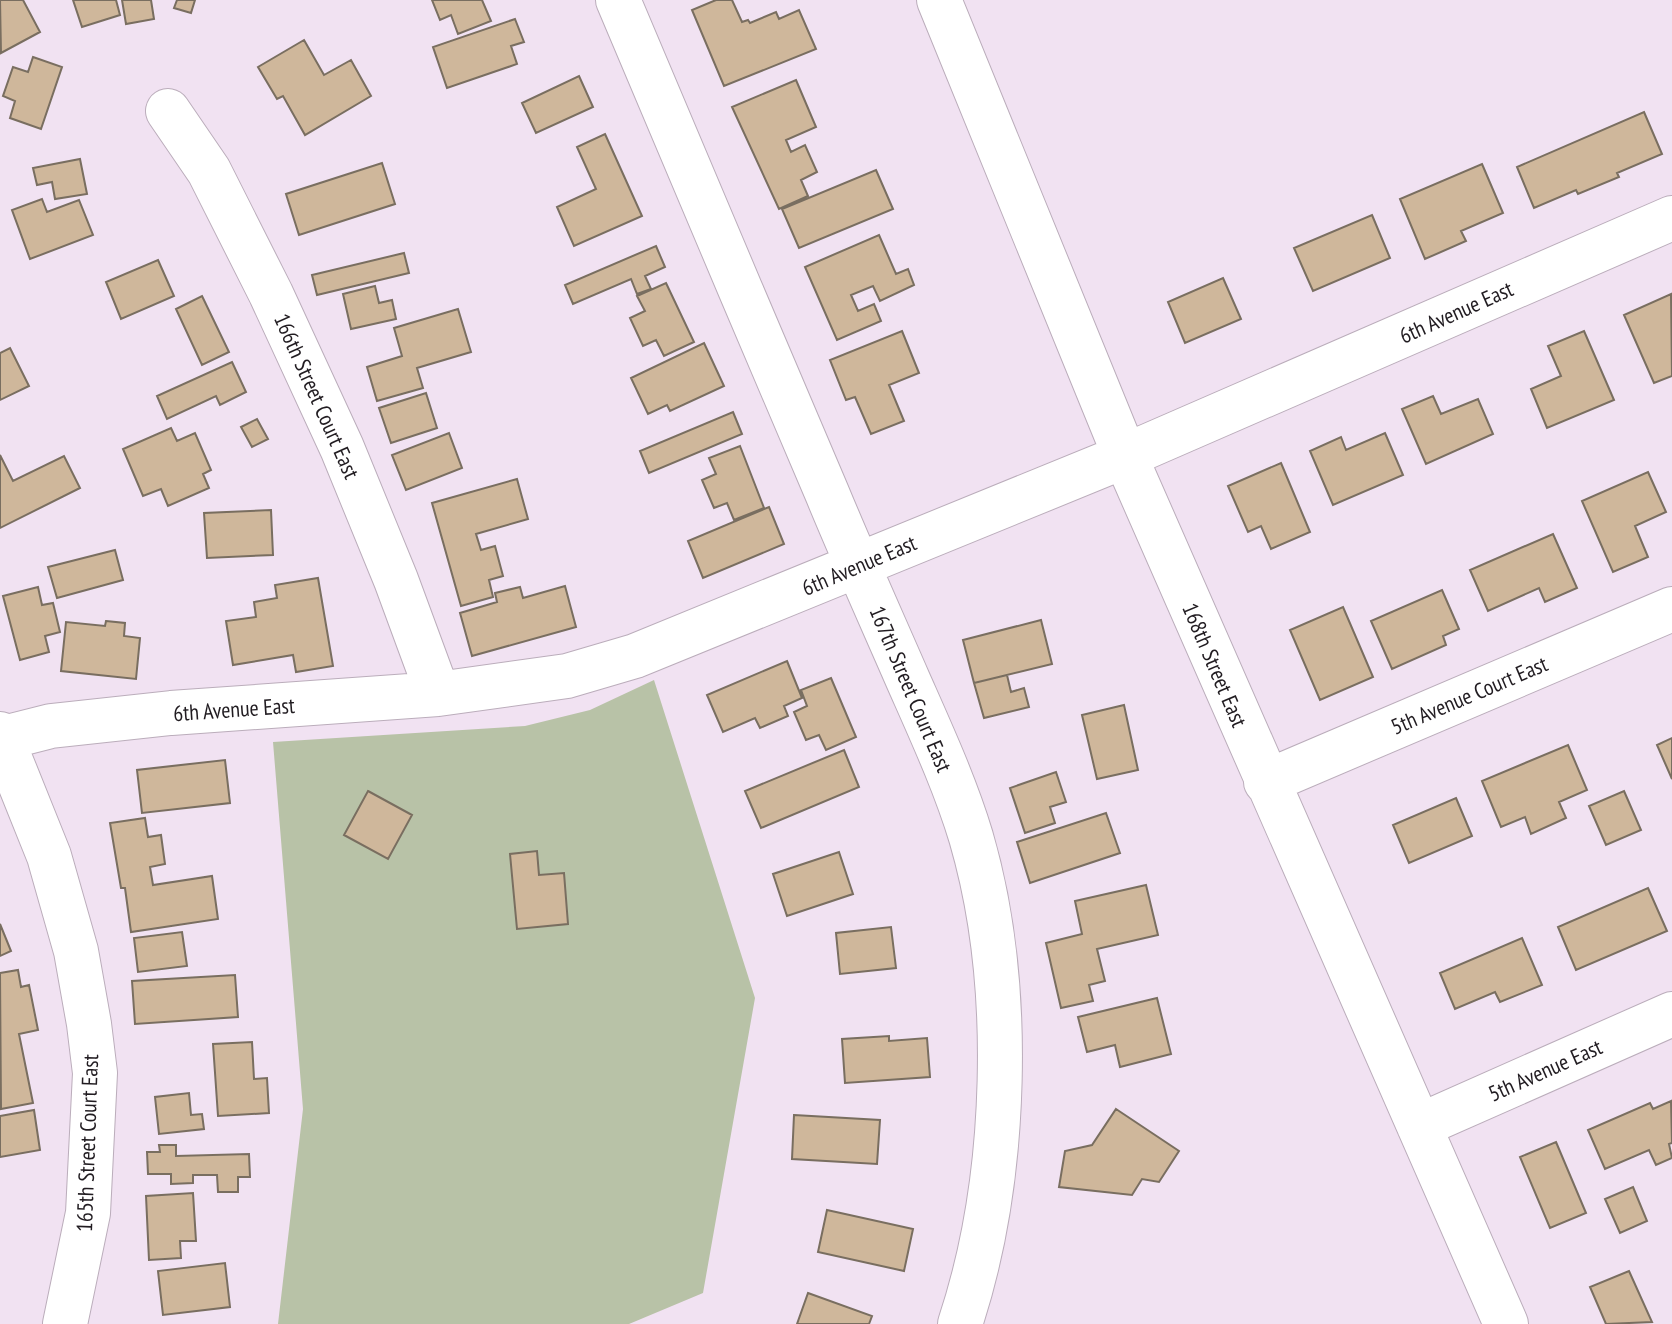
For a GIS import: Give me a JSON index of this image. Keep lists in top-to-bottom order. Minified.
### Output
{"streets":{"street":["6th Avenue East","166th Street Court East","168th Street East","167th Street Court East","5th Avenue Court East","5th Avenue East","165th Street Court East"]},"crossings":[["6th Avenue East","166th Street Court East"],["6th Avenue East","168th Street East"],["6th Avenue East","167th Street Court East"],["6th Avenue East","165th Street Court East"],["168th Street East","5th Avenue Court East"],["168th Street East","5th Avenue East"]]}
